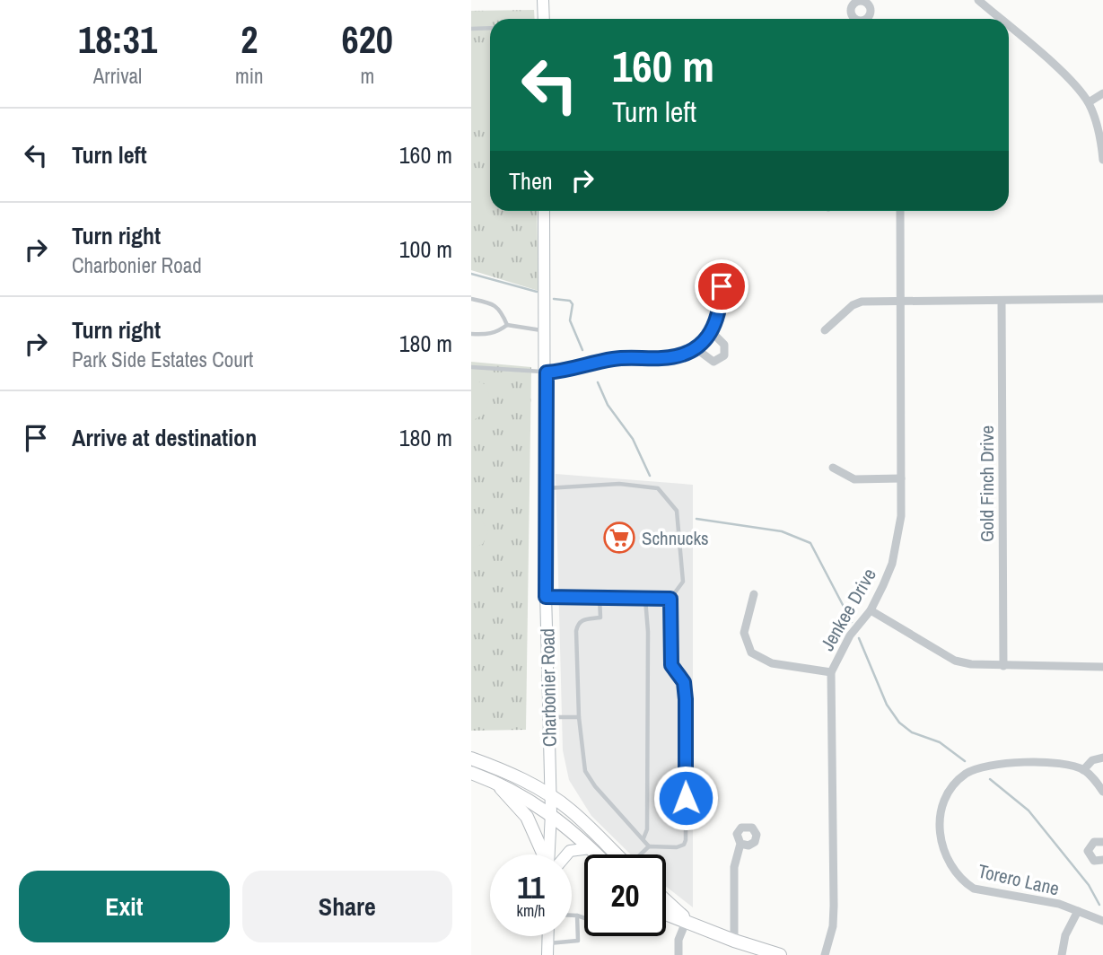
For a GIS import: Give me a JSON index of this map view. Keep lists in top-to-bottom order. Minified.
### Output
{"streets":{"main road":["Charbonier Road"],"street":["Gold Finch Drive","Jenkee Drive","Torero Lane"]},"places":{"supermarket":["Schnucks"]},"page":{"eta":["18:31","Arrival","2","min","620","m"],"turn":["160 m","Turn left"],"list":[{"name":"Turn left","value":"160 m"},{"name":"Turn right","note":"Charbonier Road","value":"100 m"},{"name":"Turn right","note":"Park Side Estates Court","value":"180 m"},{"name":"Arrive at destination","value":"180 m"}],"then":"Then","speed":"11 km/h","limit":"20","buttons":["Exit","Share"]}}
